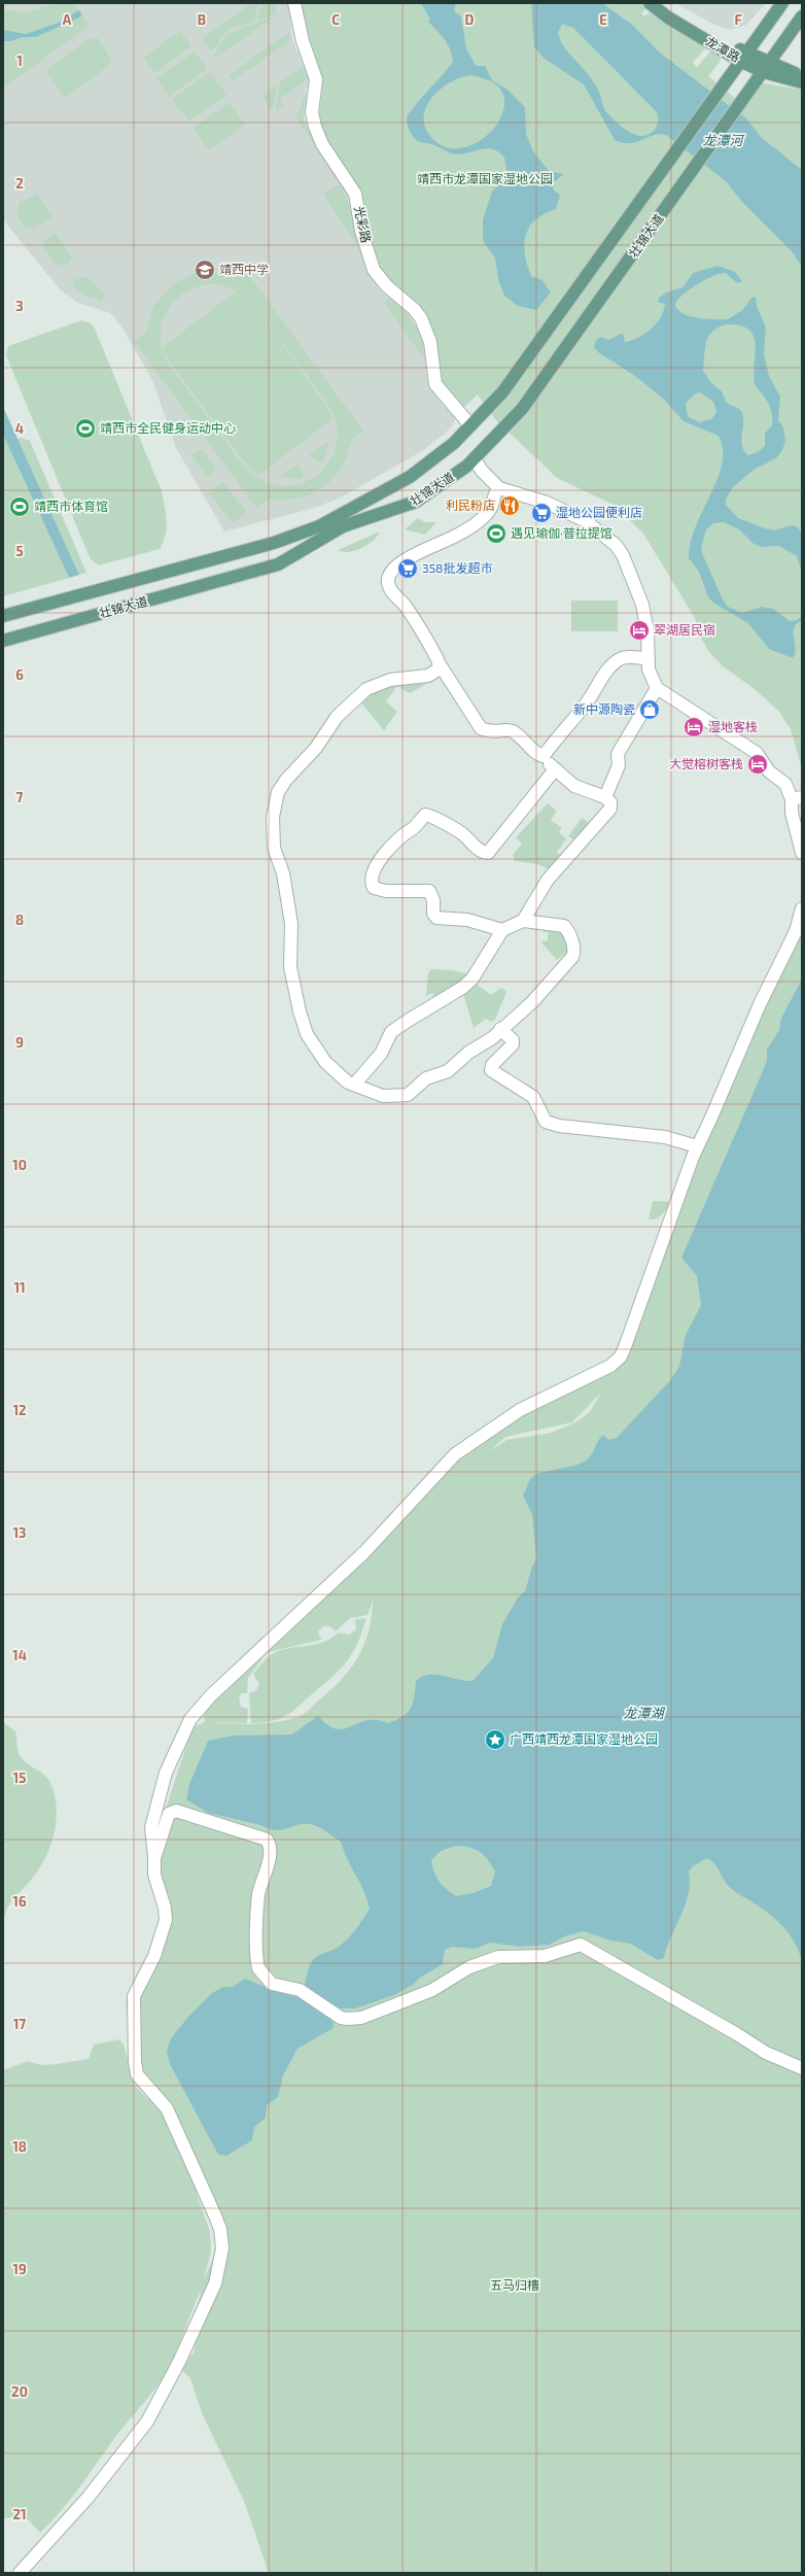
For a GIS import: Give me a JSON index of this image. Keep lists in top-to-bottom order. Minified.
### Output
{"streets":{"main road":["龙潭路","壮锦大道"],"street":["光彩路"]},"crossings":[["龙潭路","壮锦大道"],["光彩路","壮锦大道"]],"water":["龙潭河","龙潭湖"],"parks":["靖西市龙潭国家湿地公园","五马归槽"],"places":{"school or university":["靖西中学"],"sports":["靖西市全民健身运动中心","靖西市体育馆","遇见瑜伽·普拉提馆"],"restaurant":["利民粉店"],"supermarket":["湿地公园便利店","358批发超市"],"hotel":["翠湖居民宿","湿地客栈","大觉榕树客栈"],"shop":["新中源陶瓷"],"place":["广西靖西龙潭国家湿地公园"]},"grid":{"columns":["A","B","C","D","E","F"],"rows":["1","2","3","4","5","6","7","8","9","10","11","12","13","14","15","16","17","18","19","20","21"]}}
